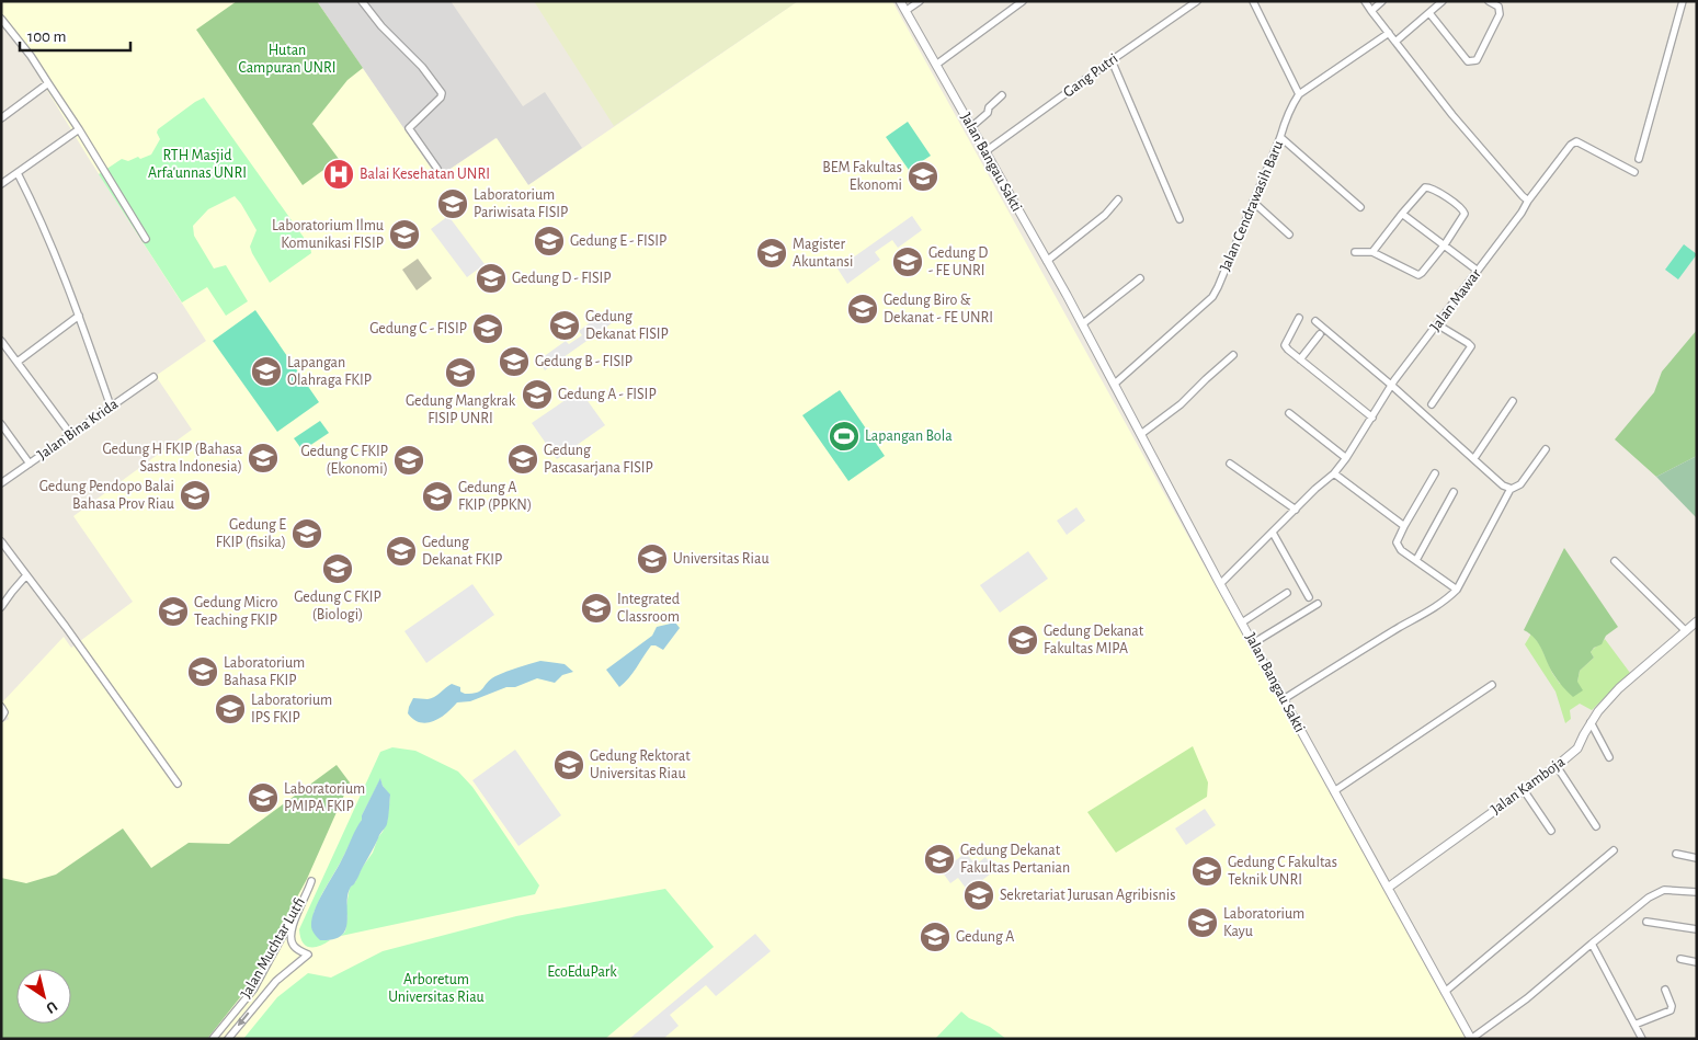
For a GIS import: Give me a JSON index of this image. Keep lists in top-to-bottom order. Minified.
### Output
{"streets":{"street":["Gang Putri","Jalan Bangau Sakti","Jalan Cendrawasih Baru","Jalan Mawar","Jalan Bina Krida","Jalan Kamboja","Jalan Muchtar Lutfi"]},"crossings":[["Gang Putri","Jalan Bangau Sakti"],["Jalan Bangau Sakti","Jalan Cendrawasih Baru"],["Jalan Bangau Sakti","Jalan Mawar"],["Jalan Bangau Sakti","Jalan Kamboja"]],"parks":["Hutan Campuran UNRI","RTH Masjid Arfa'unnas UNRI","EcoEduPark","Arboretum Universitas Riau"],"places":{"hospital":["Balai Kesehatan UNRI"],"school or university":["BEM Fakultas Ekonomi","Laboratorium Pariwisata FISIP","Laboratorium Ilmu Komunikasi FISIP","Gedung E - FISIP","Magister Akuntansi","Gedung D - FE UNRI","Gedung D - FISIP","Gedung Biro & Dekanat - FE UNRI","Gedung Dekanat FISIP","Gedung C - FISIP","Gedung B - FISIP","Lapangan Olahraga FKIP","Gedung Mangkrak FISIP UNRI","Gedung A - FISIP","Gedung H FKIP (Bahasa Sastra Indonesia)","Gedung Pascasarjana FISIP","Gedung C FKIP (Ekonomi)","Gedung Pendopo Balai Bahasa Prov Riau","Gedung A FKIP (PPKN)","Gedung E FKIP (fisika)","Gedung Dekanat FKIP","Universitas Riau","Gedung C FKIP (Biologi)","Integrated Classroom","Gedung Micro Teaching FKIP","Gedung Dekanat Fakultas MIPA","Laboratorium Bahasa FKIP","Laboratorium IPS FKIP","Gedung Rektorat Universitas Riau","Laboratorium PMIPA FKIP","Gedung Dekanat Fakultas Pertanian","Gedung C Fakultas Teknik UNRI","Sekretariat Jurusan Agribisnis","Laboratorium Kayu","Gedung A"],"sports":["Lapangan Bola"]},"scale_bar":"100 m","north":"bottom right"}
